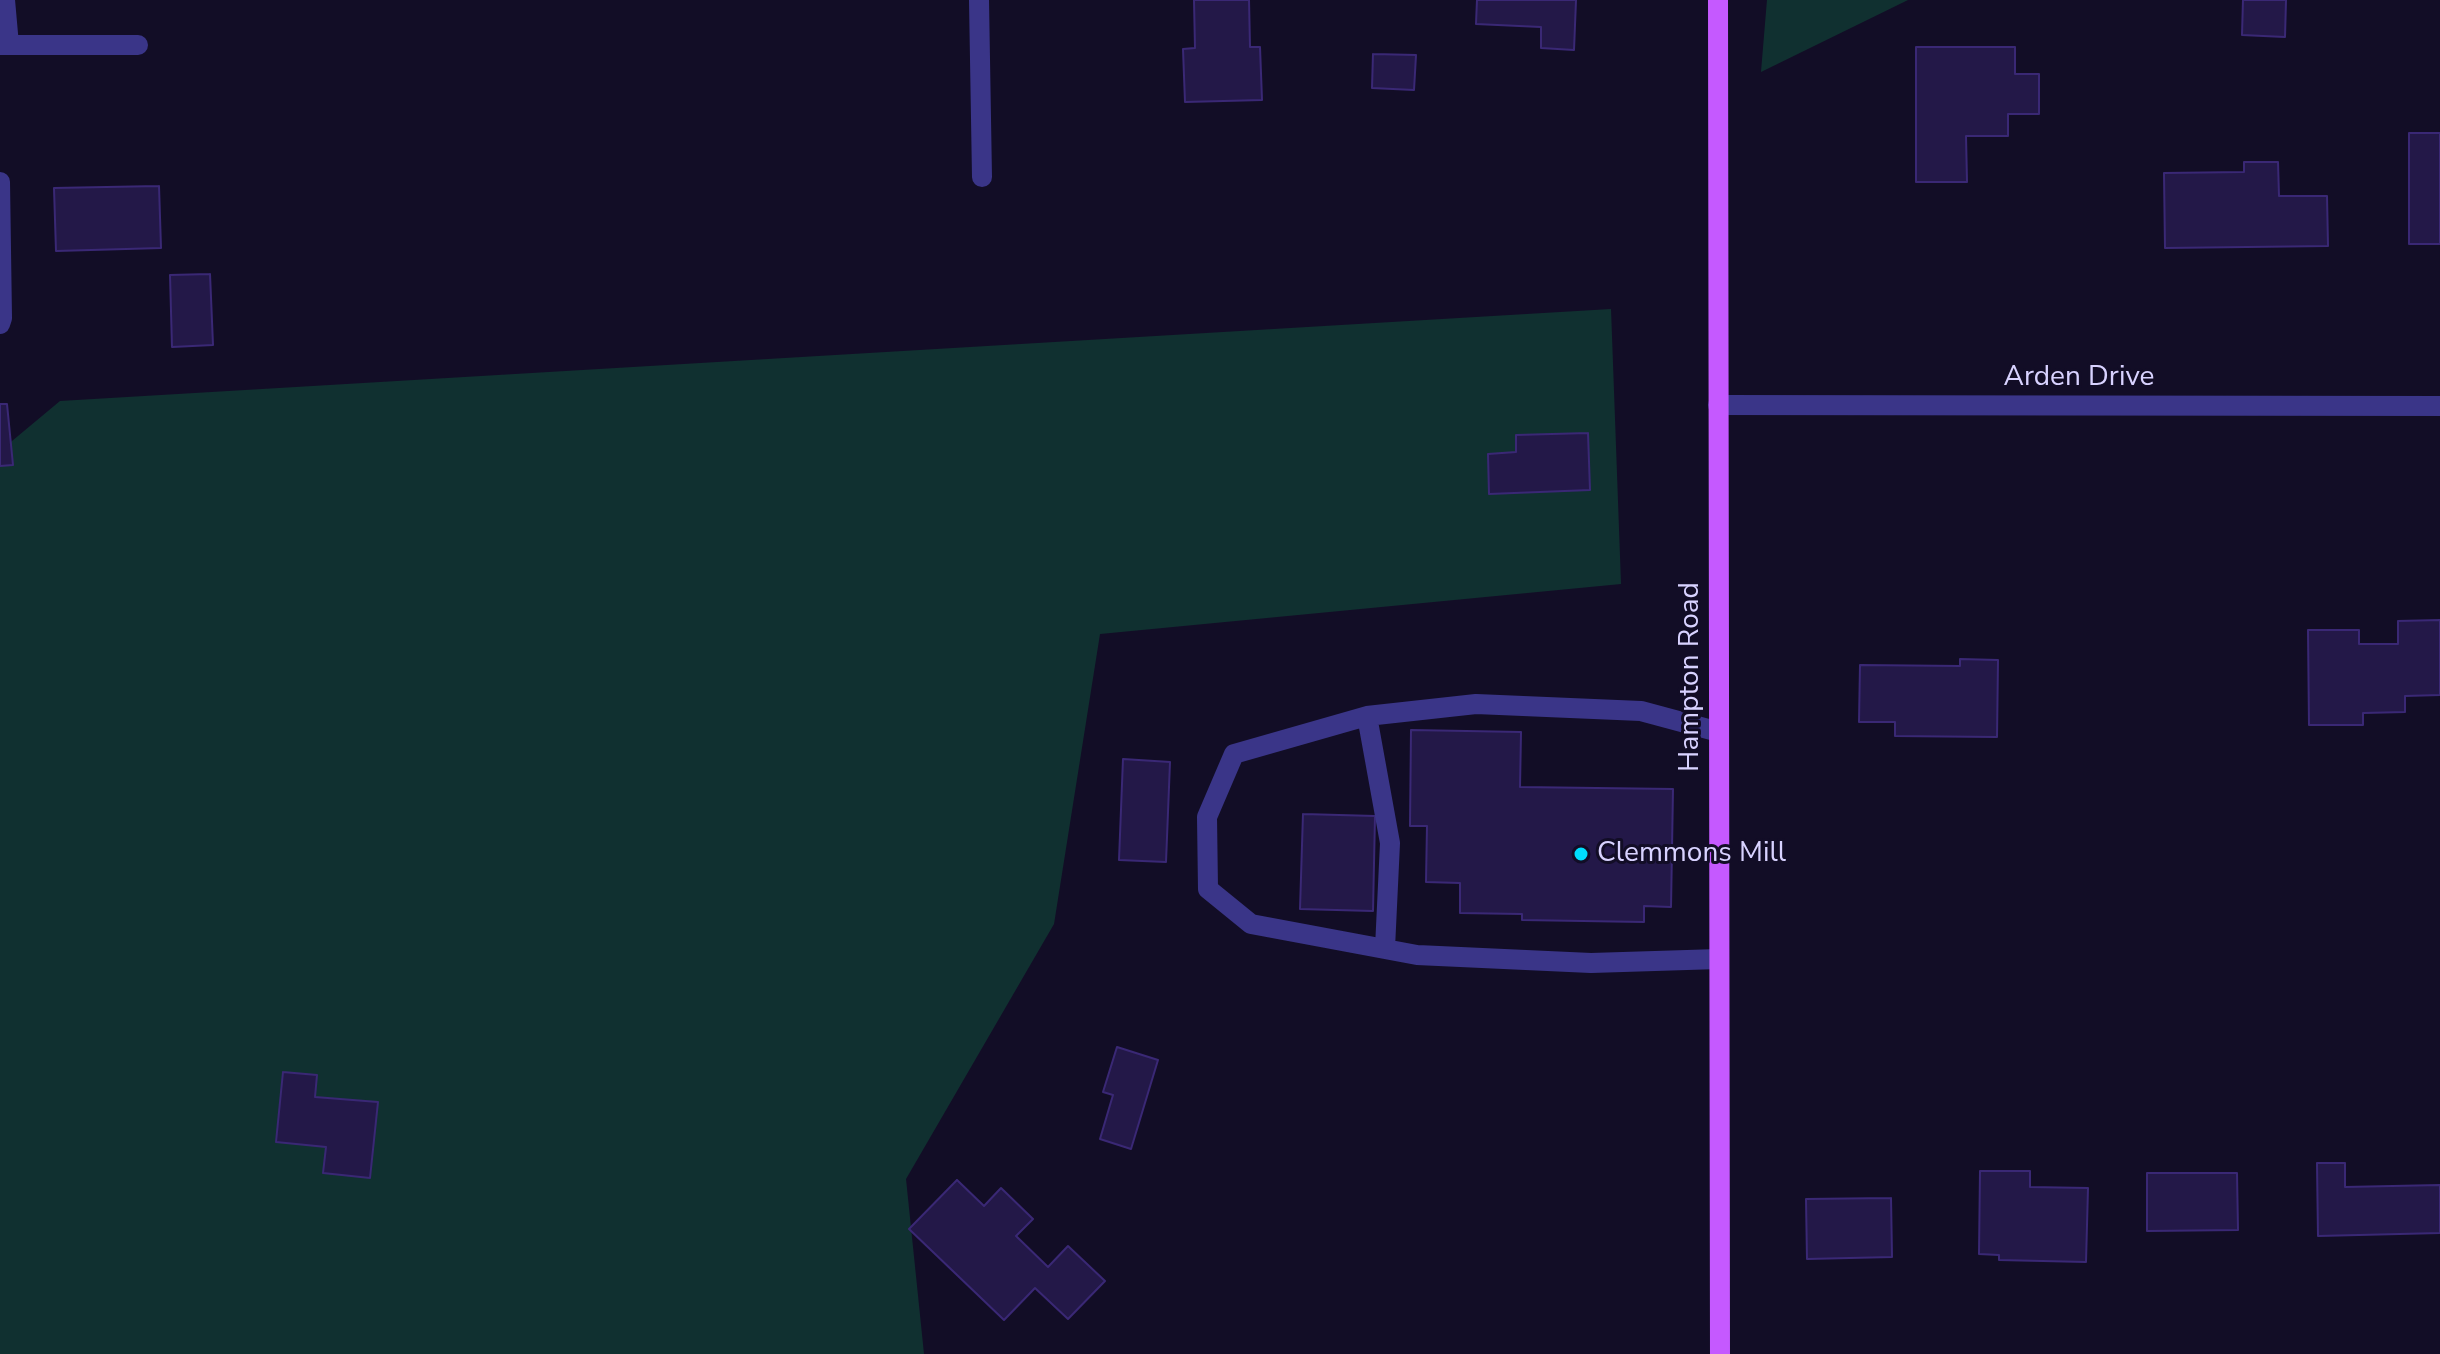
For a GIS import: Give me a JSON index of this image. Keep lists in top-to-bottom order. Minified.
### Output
{"streets":{"main road":["Hampton Road"],"street":["Arden Drive"]},"crossings":[["Arden Drive","Hampton Road"]],"places":["Clemmons Mill"]}
